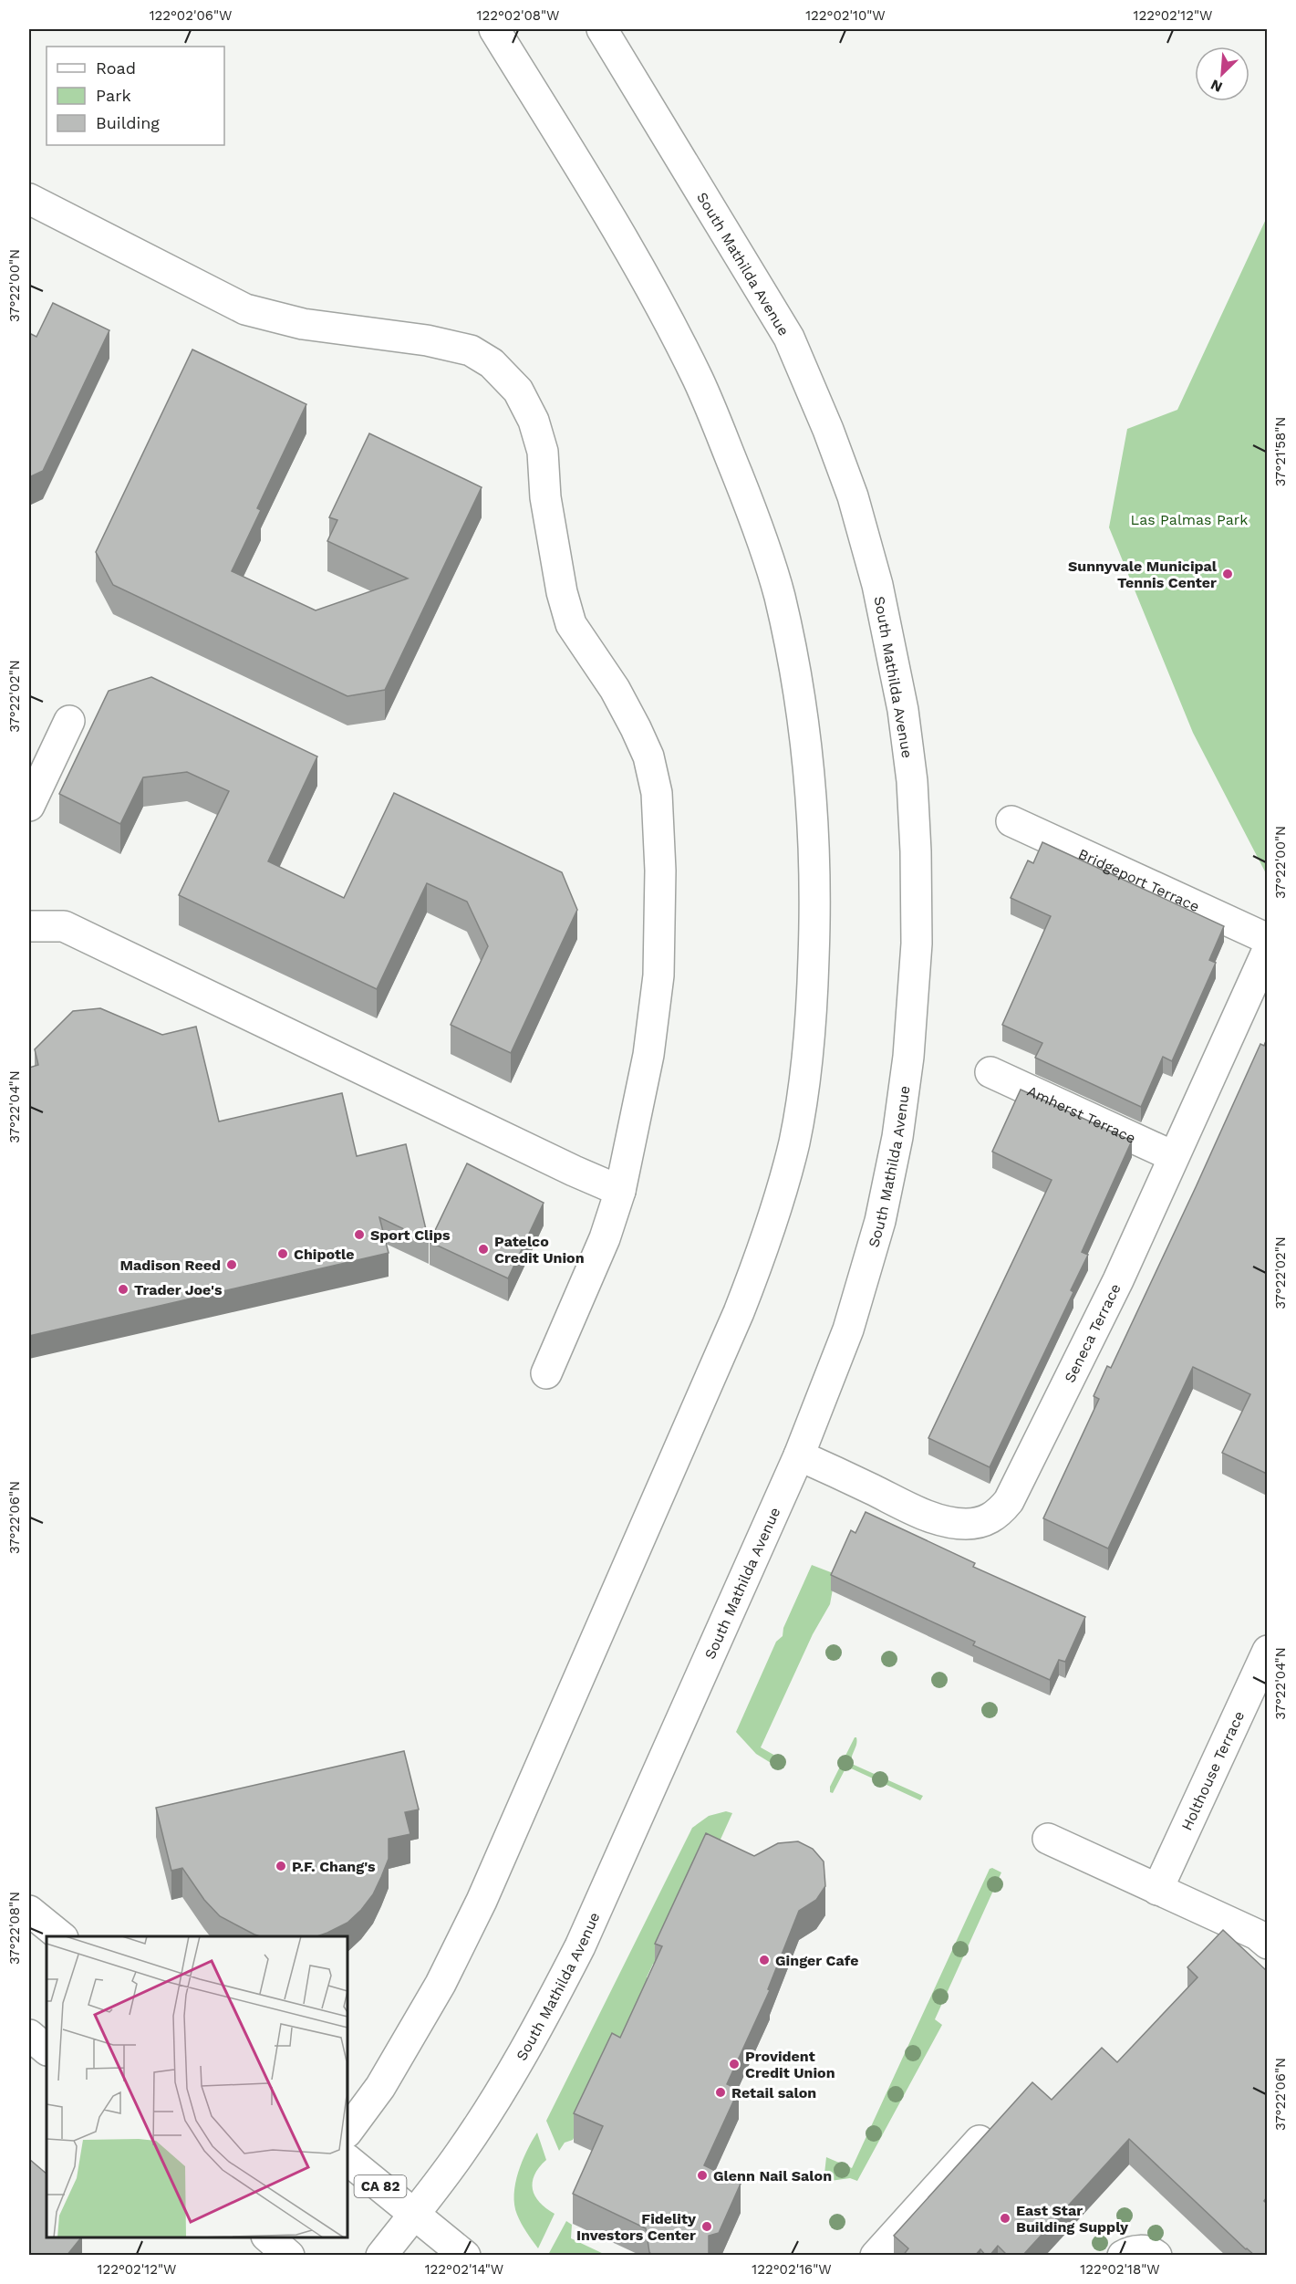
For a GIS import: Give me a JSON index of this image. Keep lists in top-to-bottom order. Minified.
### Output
{"streets":{"main road":["South Mathilda Avenue","Bridgeport Terrace","Amherst Terrace","Seneca Terrace","Holthouse Terrace","CA 82"]},"crossings":[["South Mathilda Avenue","Seneca Terrace"],["South Mathilda Avenue","CA 82"],["Amherst Terrace","Seneca Terrace"]],"parks":["Las Palmas Park"],"places":["Sunnyvale Municipal Tennis Center","Sport Clips","Patelco Credit Union","Chipotle","Madison Reed","Trader Joe's","P.F. Chang's","Ginger Cafe","Provident Credit Union","Retail salon","Glenn Nail Salon","East Star Building Supply","Fidelity Investors Center"],"legend":["Road","Park","Building"],"north":"bottom left","coordinates":["122°02'06\"W","122°02'08\"W","122°02'10\"W","122°02'12\"W","37°22'00\"N","37°21'58\"N","37°22'02\"N","37°22'04\"N","37°22'06\"N","37°22'08\"N","122°02'14\"W","122°02'16\"W","122°02'18\"W"]}
